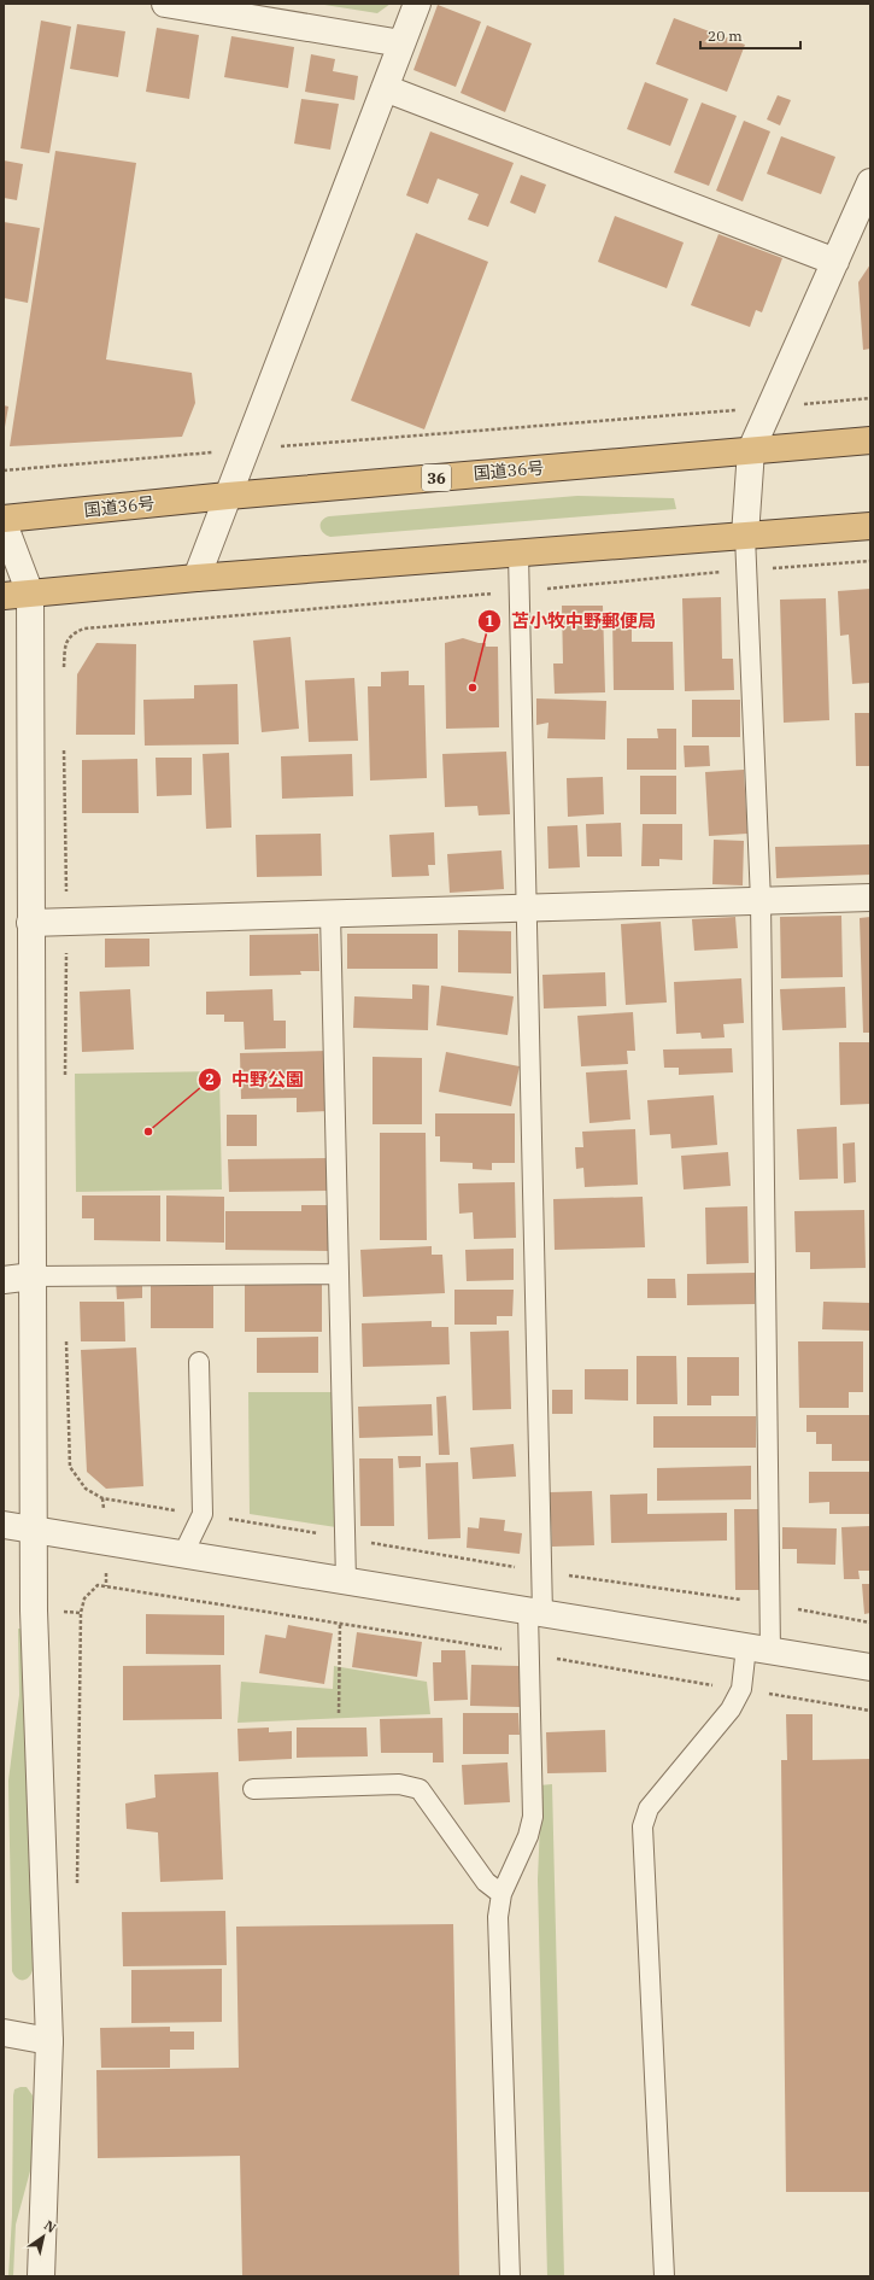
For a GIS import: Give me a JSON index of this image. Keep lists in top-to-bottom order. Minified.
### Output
{"streets":{"highway":["国道36号","36"]},"places":["苫小牧中野郵便局","中野公園"],"scale_bar":"20 m","north":"top right"}
